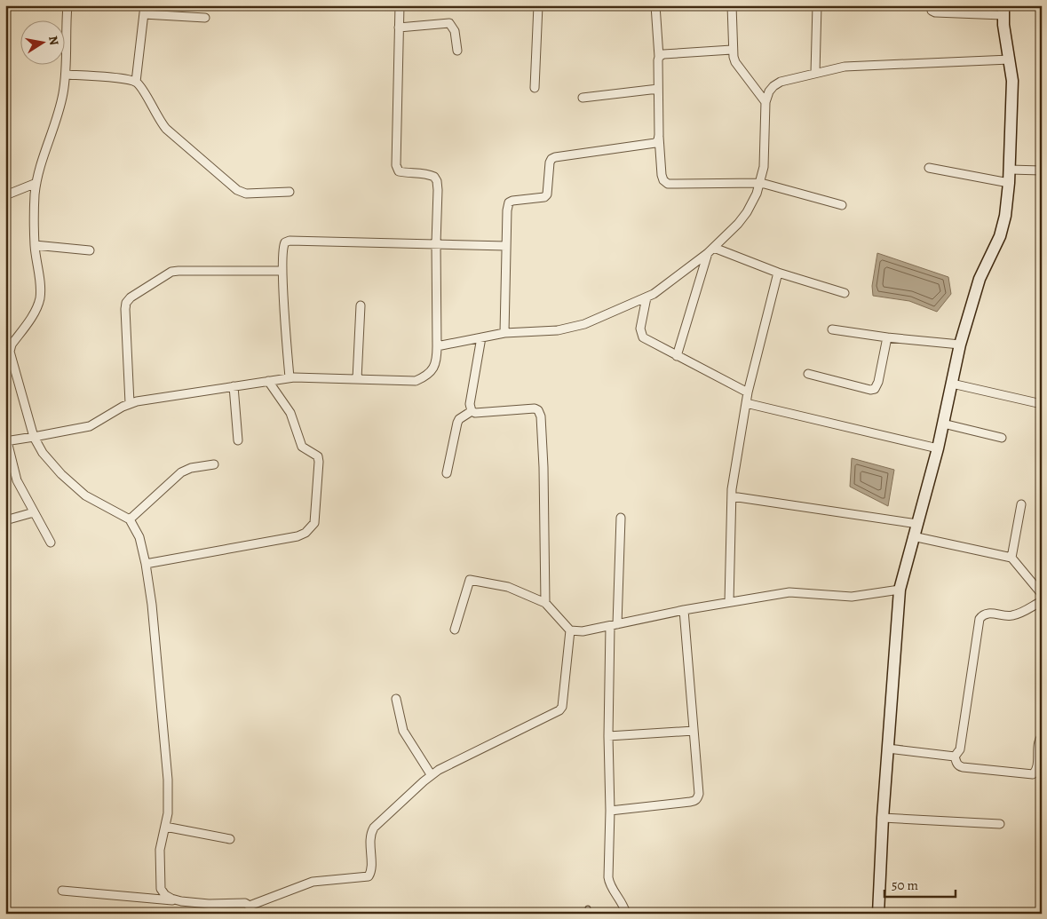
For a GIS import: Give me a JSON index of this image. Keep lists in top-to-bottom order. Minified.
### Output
{"scale_bar":"50 m","north":"right"}
